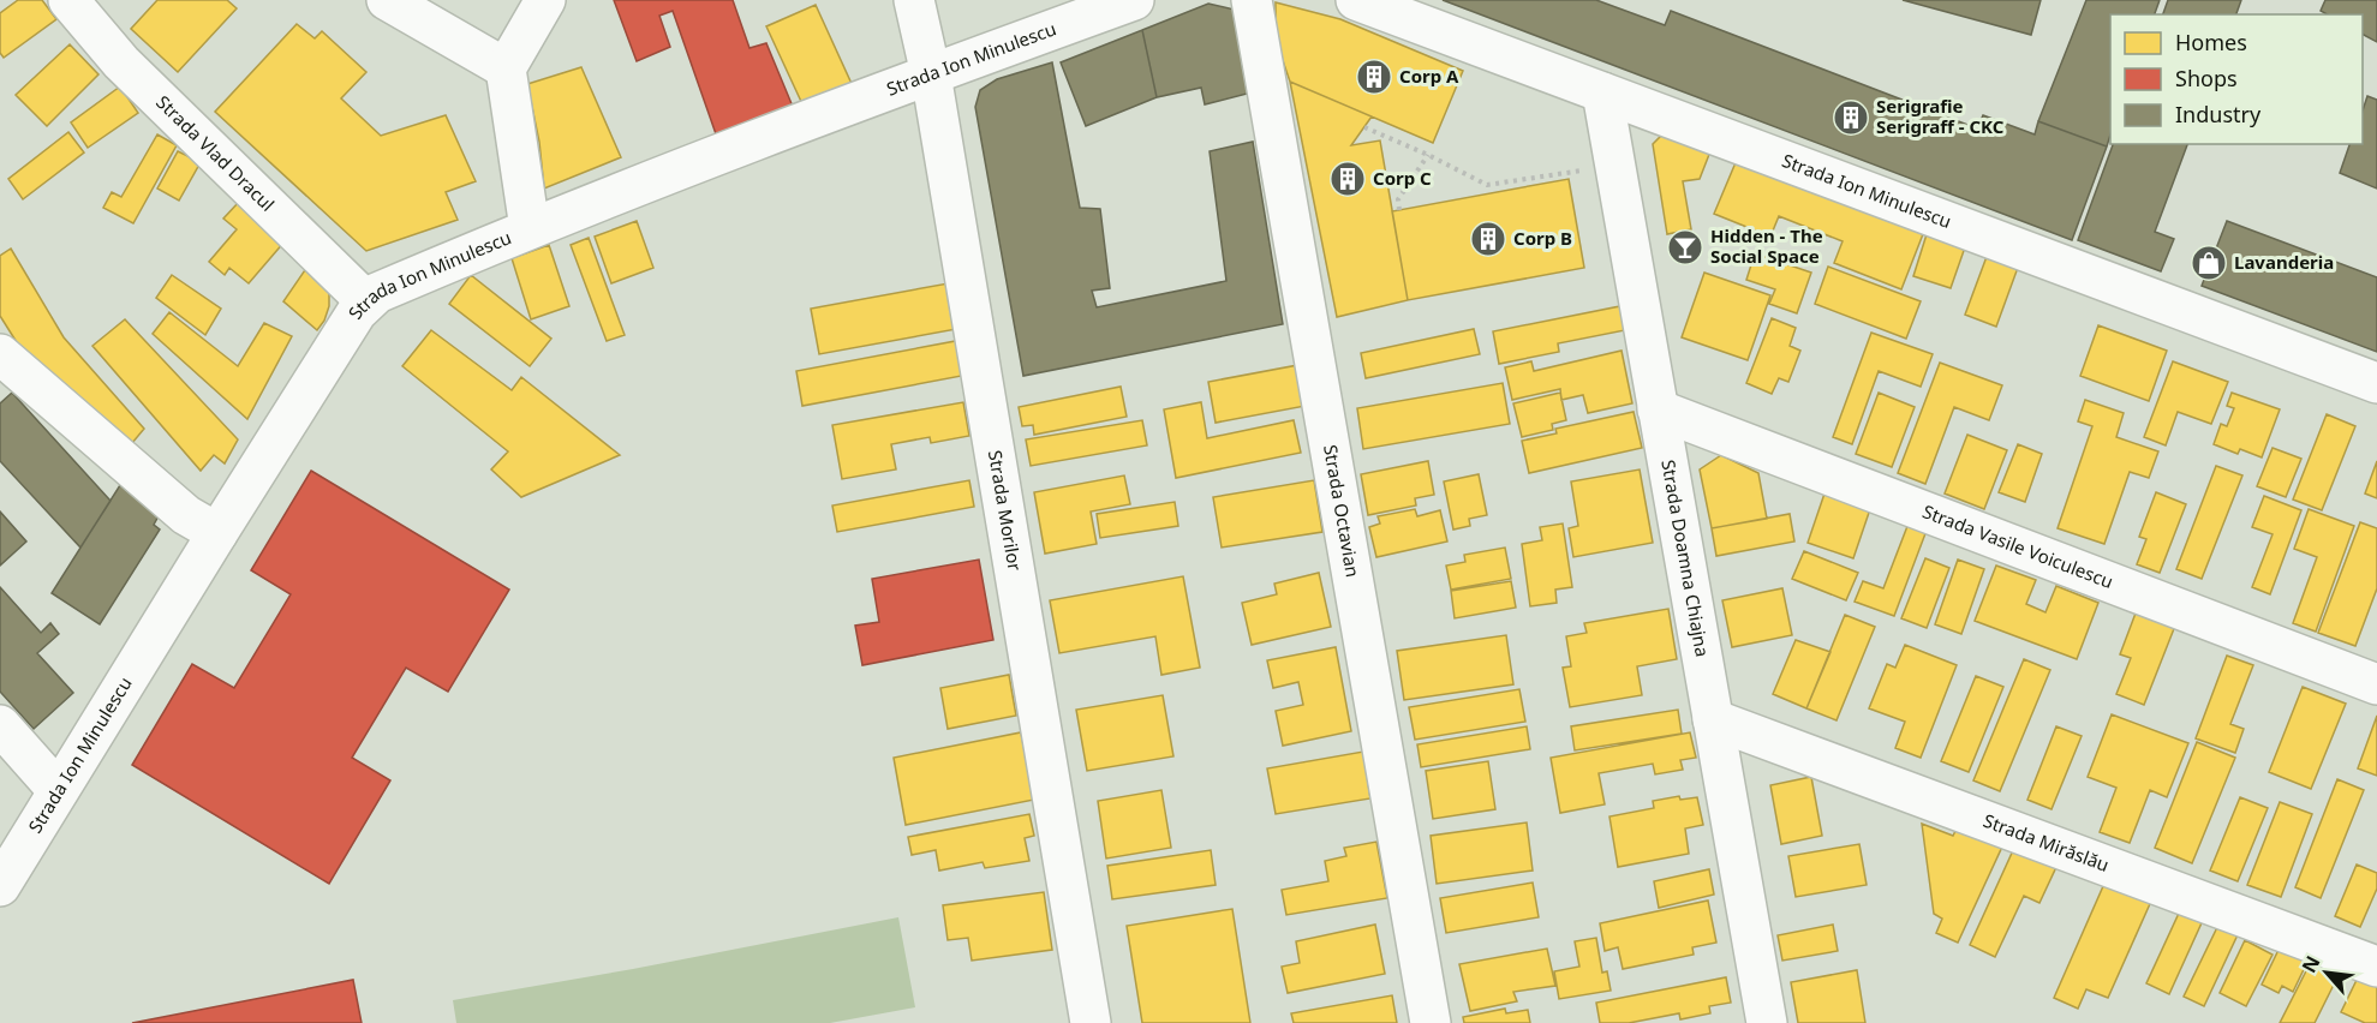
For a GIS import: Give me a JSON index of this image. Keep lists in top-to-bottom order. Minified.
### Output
{"streets":{"street":["Strada Ion Minulescu","Strada Vlad Dracul","Strada Morilor","Strada Octavian","Strada Vasile Voiculescu","Strada Doamna Chiajna","Strada Mirăslău"]},"crossings":[["Strada Ion Minulescu","Strada Vlad Dracul"],["Strada Ion Minulescu","Strada Morilor"],["Strada Ion Minulescu","Strada Doamna Chiajna"],["Strada Vasile Voiculescu","Strada Doamna Chiajna"],["Strada Doamna Chiajna","Strada Mirăslău"]],"places":{"building":["Corp A","Serigrafie Serigraff - CKC","Corp C","Corp B"],"bar":["Hidden - The Social Space"],"shop":["Lavanderia"]},"legend":["Homes","Shops","Industry"],"north":"top left"}
